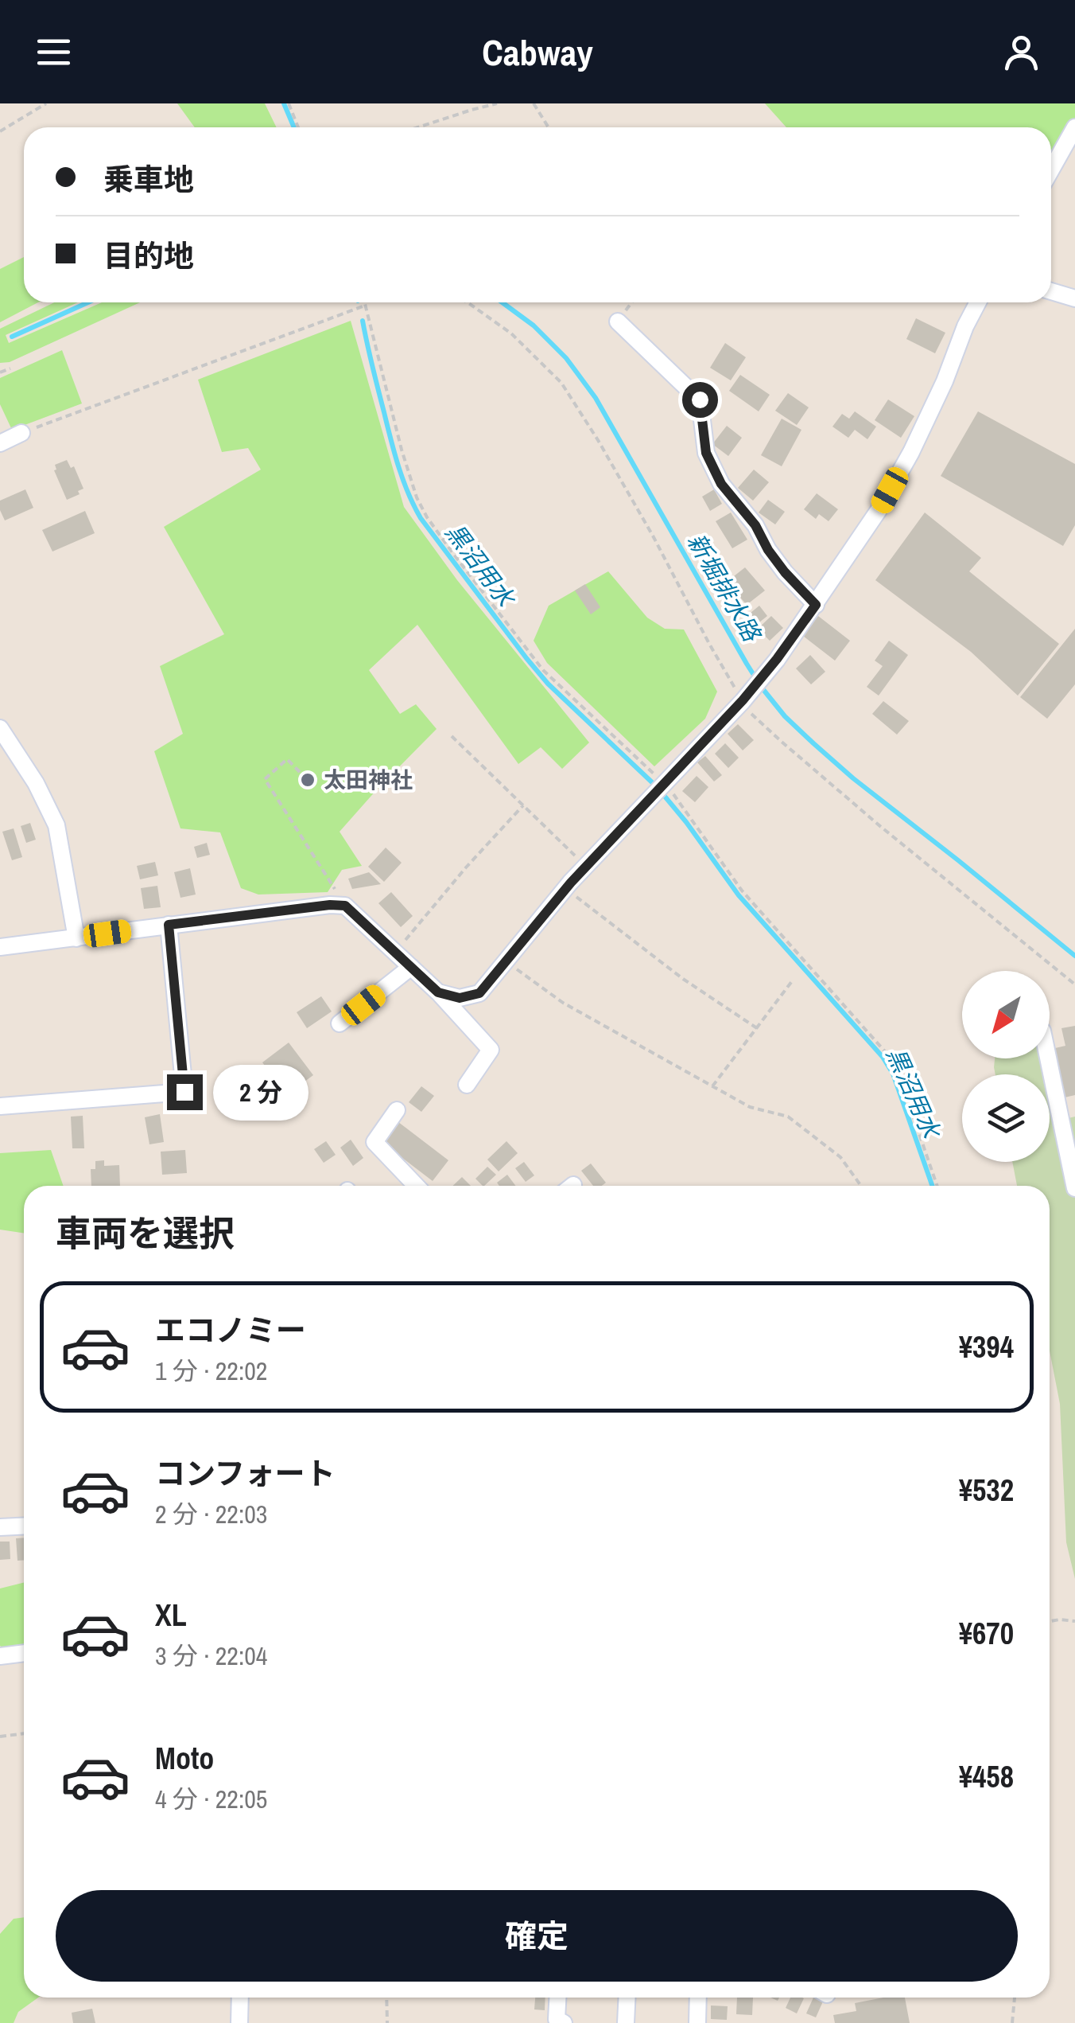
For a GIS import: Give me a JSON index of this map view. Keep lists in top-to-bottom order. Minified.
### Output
{"water":["黒沼用水","新堀排水路"],"places":["太田神社"],"north":"bottom left","page":{"header":"Cabway","banner":["乗車地","目的地"],"bubble":"2 分","heading":"車両を選択","list":[{"name":"エコノミー","note":"1 分 · 22:02","value":"¥394"},{"name":"コンフォート","note":"2 分 · 22:03","value":"¥532"},{"name":"XL","note":"3 分 · 22:04","value":"¥670"},{"name":"Moto","note":"4 分 · 22:05","value":"¥458"}],"buttons":"確定"}}
